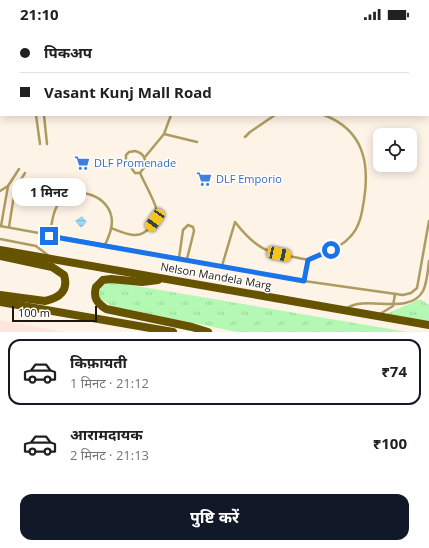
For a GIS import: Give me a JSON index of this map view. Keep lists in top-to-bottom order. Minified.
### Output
{"streets":{"main road":["Nelson Mandela Marg"]},"places":{"supermarket":["DLF Promenade","DLF Emporio"]},"scale_bar":"100 m","page":{"status":"21:10","banner":["पिकअप","Vasant Kunj Mall Road"],"bubble":"1 मिनट","scale":"100 m","list":[{"name":"किफ़ायती","note":"1 मिनट · 21:12","value":"₹74"},{"name":"आरामदायक","note":"2 मिनट · 21:13","value":"₹100"}],"buttons":"पुष्टि करें"}}
